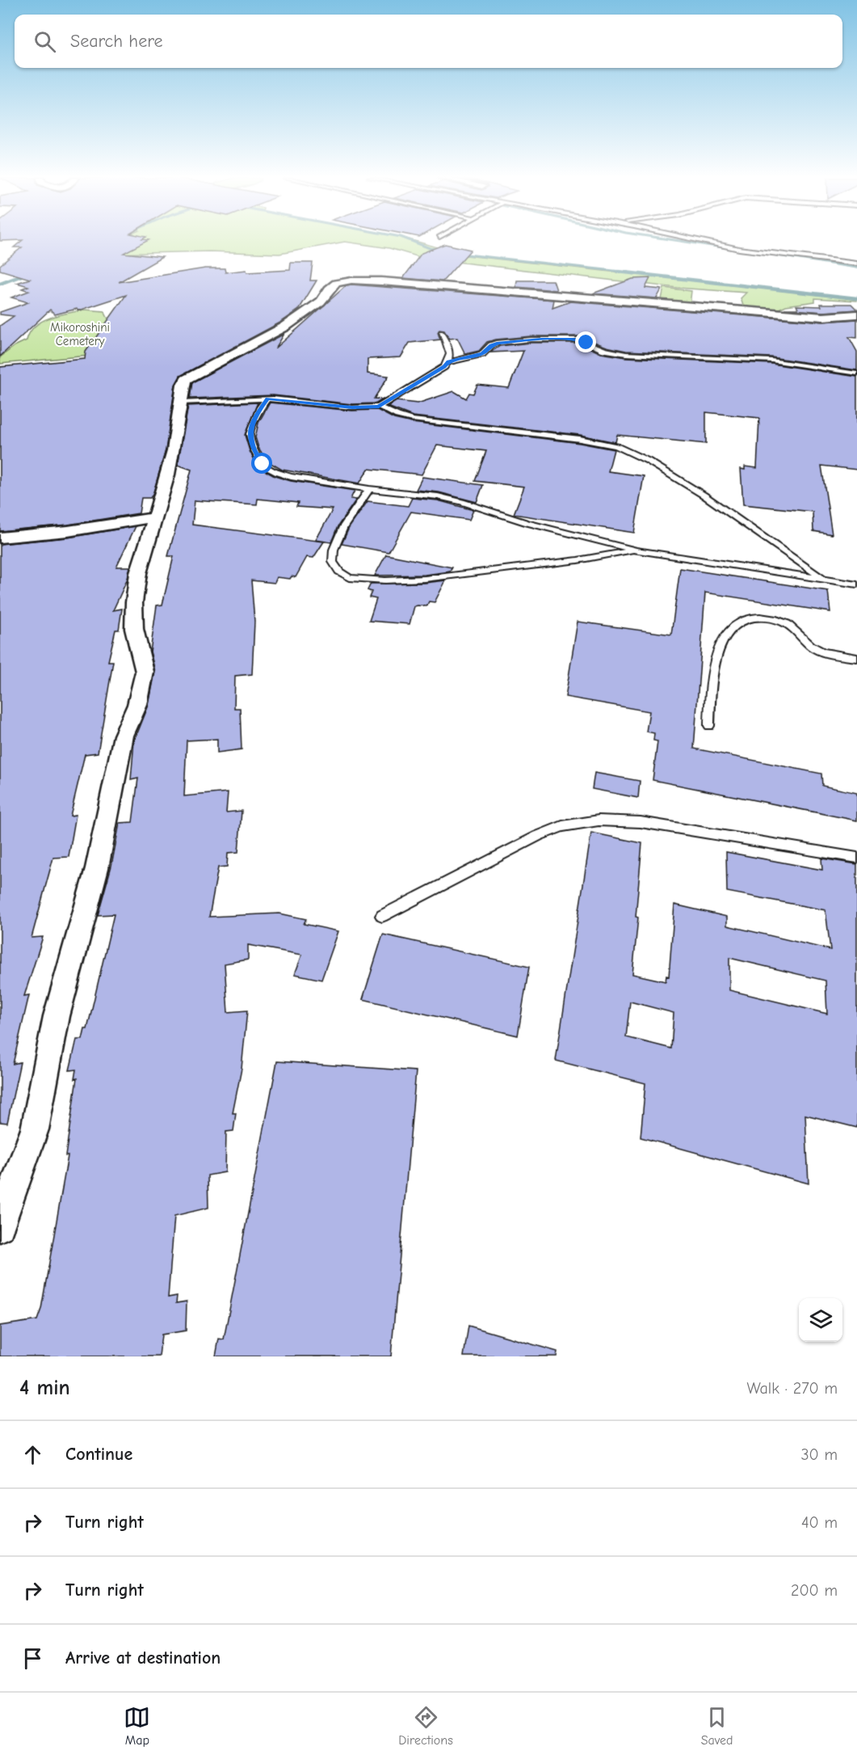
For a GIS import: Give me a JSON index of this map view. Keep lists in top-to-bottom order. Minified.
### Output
{"parks":["Mikoroshini Cemetery"],"page":{"search":"Search here","heading":["4 min","Walk · 270 m"],"list":[["Continue","30 m"],["Turn right","40 m"],["Turn right","200 m"],"Arrive at destination"],"nav":["Map","Directions","Saved"]}}
